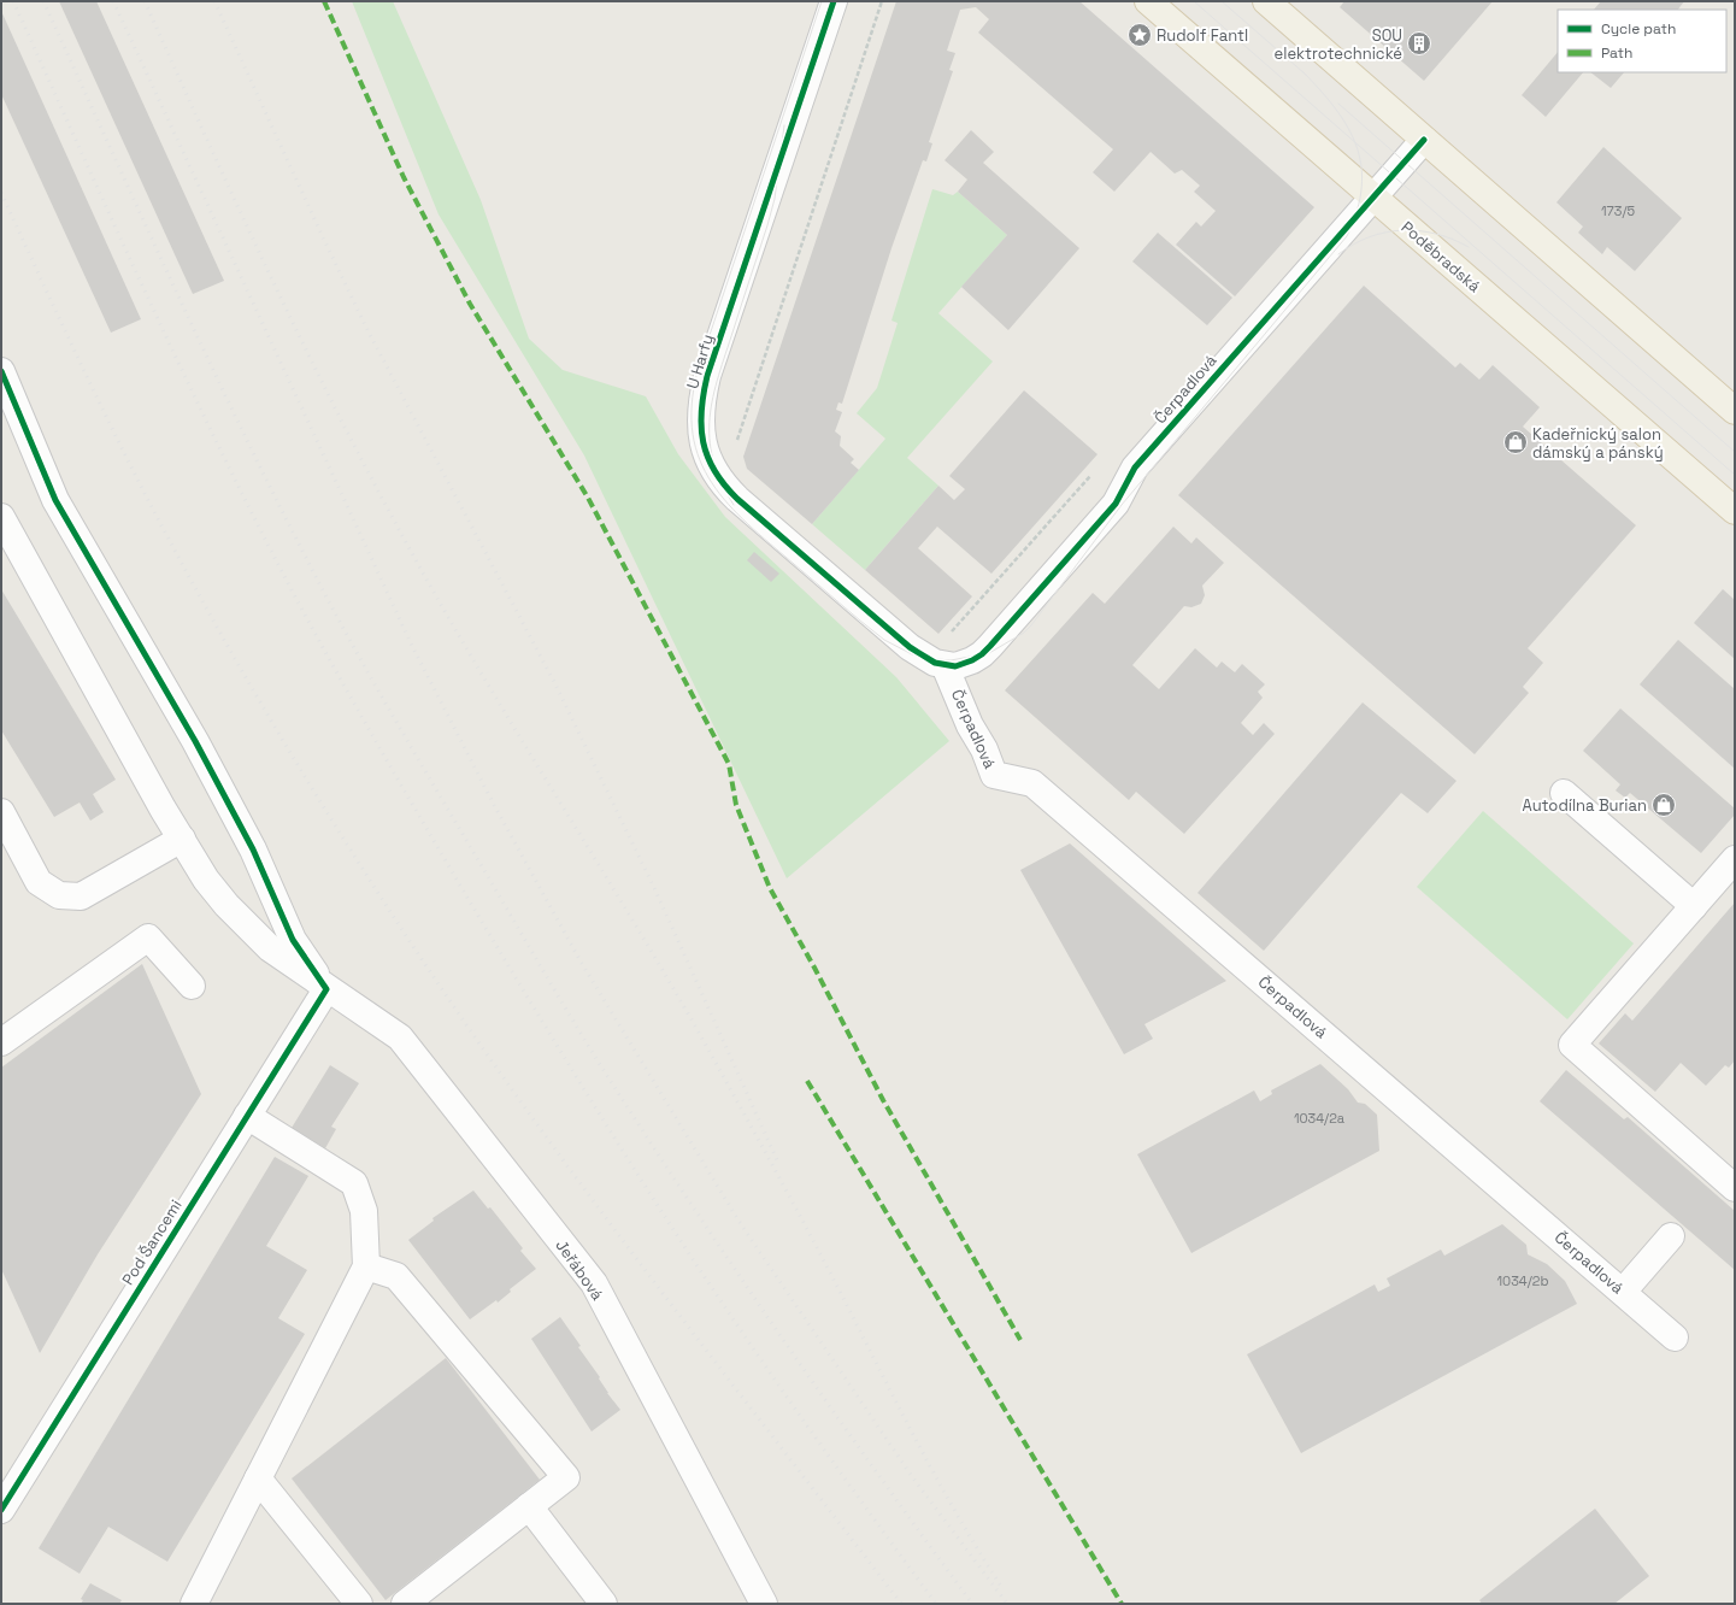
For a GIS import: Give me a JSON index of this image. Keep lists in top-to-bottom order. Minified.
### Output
{"streets":{"main road":["Poděbradská"],"street":["U Harfy","Čerpadlová","Pod Šancemi","Jeřábová"]},"crossings":[["Poděbradská","Čerpadlová"],["U Harfy","Čerpadlová"],["Pod Šancemi","Jeřábová"]],"places":{"place":["Rudolf Fantl"],"building":["SOU elektrotechnické"],"shop":["Kadeřnický salon dámský a pánský","Autodílna Burian"]},"house_numbers":["173/5","1034/2a","1034/2b"],"legend":["Cycle path","Path"]}
